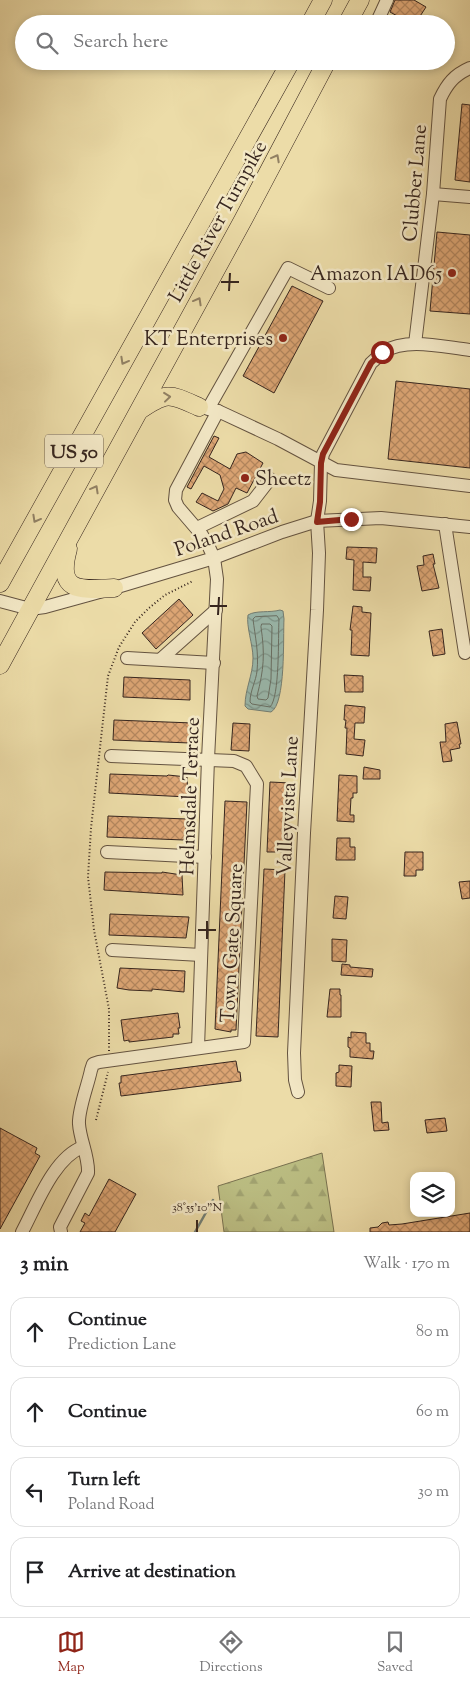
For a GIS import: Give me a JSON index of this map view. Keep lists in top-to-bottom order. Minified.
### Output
{"streets":{"highway":["Little River Turnpike","US 50"],"street":["Clubber Lane","Poland Road","Helmsdale Terrace","Valleyvista Lane","Town Gate Square"]},"crossings":[["Little River Turnpike","Poland Road"],["Poland Road","Helmsdale Terrace"],["Poland Road","Valleyvista Lane"],["Helmsdale Terrace","Town Gate Square"]],"places":["Amazon IAD65","KT Enterprises","Sheetz"],"page":{"search":"Search here","heading":["3 min","Walk · 170 m"],"list":[["Continue","Prediction Lane","80 m"],["Continue","60 m"],["Turn left","Poland Road","30 m"],"Arrive at destination"],"nav":["Map","Directions","Saved"]},"coordinates":["38°55'10\"N"]}
